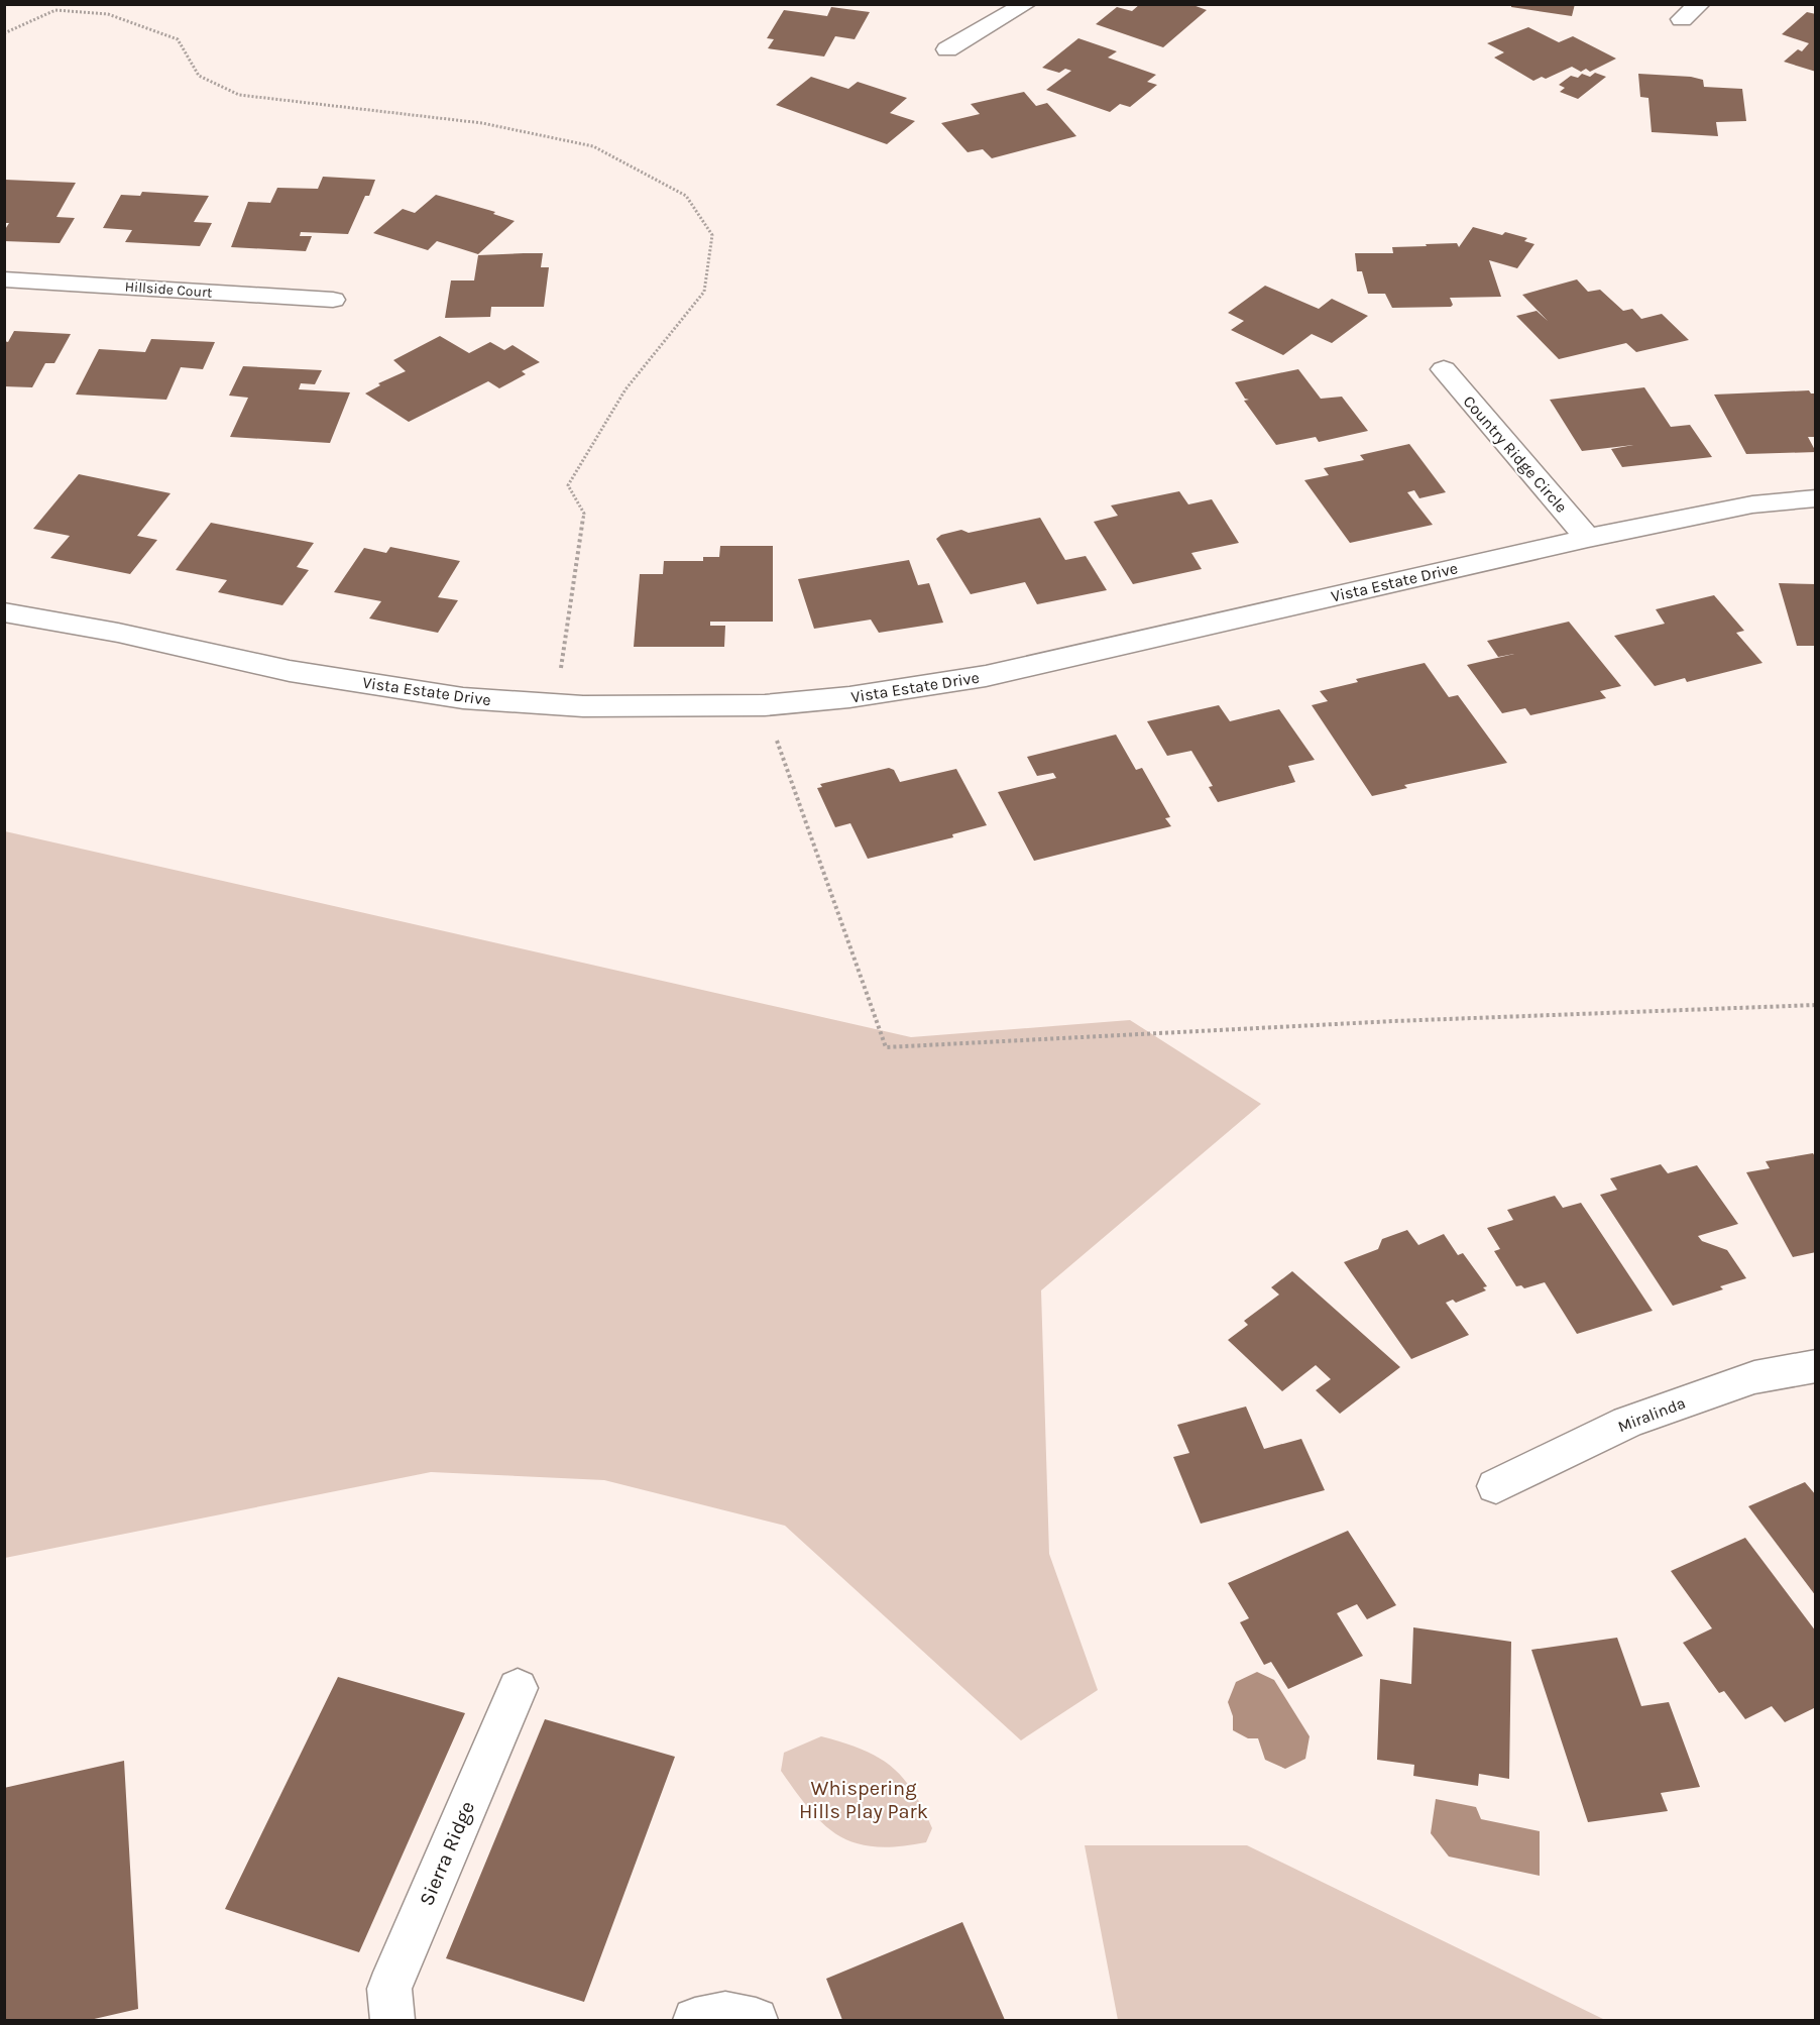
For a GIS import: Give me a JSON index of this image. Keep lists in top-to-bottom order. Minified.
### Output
{"streets":{"street":["Hillside Court","Country Ridge Circle","Vista Estate Drive","Miralinda","Sierra Ridge"]},"crossings":[["Country Ridge Circle","Vista Estate Drive"]],"parks":["Whispering Hills Play Park"]}
